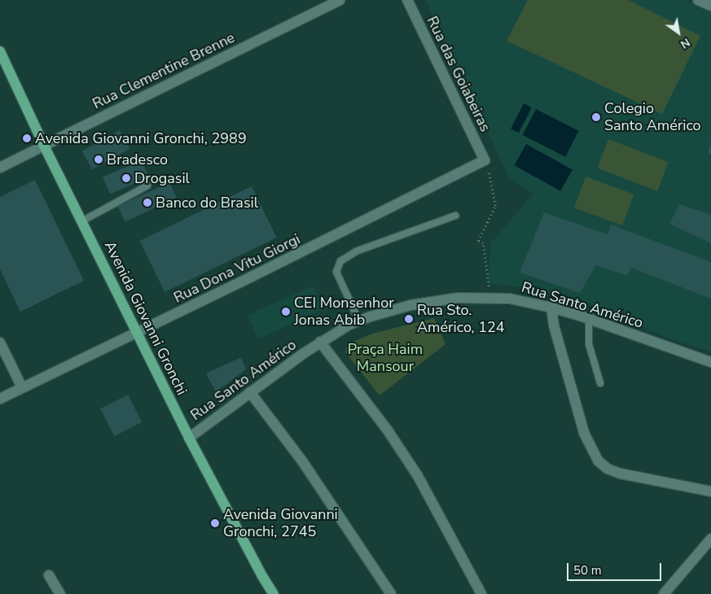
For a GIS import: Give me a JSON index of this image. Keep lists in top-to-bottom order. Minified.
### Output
{"streets":{"main road":["Avenida Giovanni Gronchi"],"street":["Rua Clementine Brenne","Rua das Goiabeiras","Rua Dona Vitu Giorgi","Rua Santo Américo"]},"crossings":[["Rua Clementine Brenne","Avenida Giovanni Gronchi"],["Rua das Goiabeiras","Rua Dona Vitu Giorgi"],["Rua Dona Vitu Giorgi","Avenida Giovanni Gronchi"],["Rua Santo Américo","Avenida Giovanni Gronchi"]],"parks":["Praça Haim Mansour"],"places":["Colegio Santo Américo","Avenida Giovanni Gronchi, 2989","Bradesco","Drogasil","Banco do Brasil","CEI Monsenhor Jonas Abib","Rua Sto. Américo, 124","Avenida Giovanni Gronchi, 2745"],"scale_bar":"50 m","north":"bottom right"}
